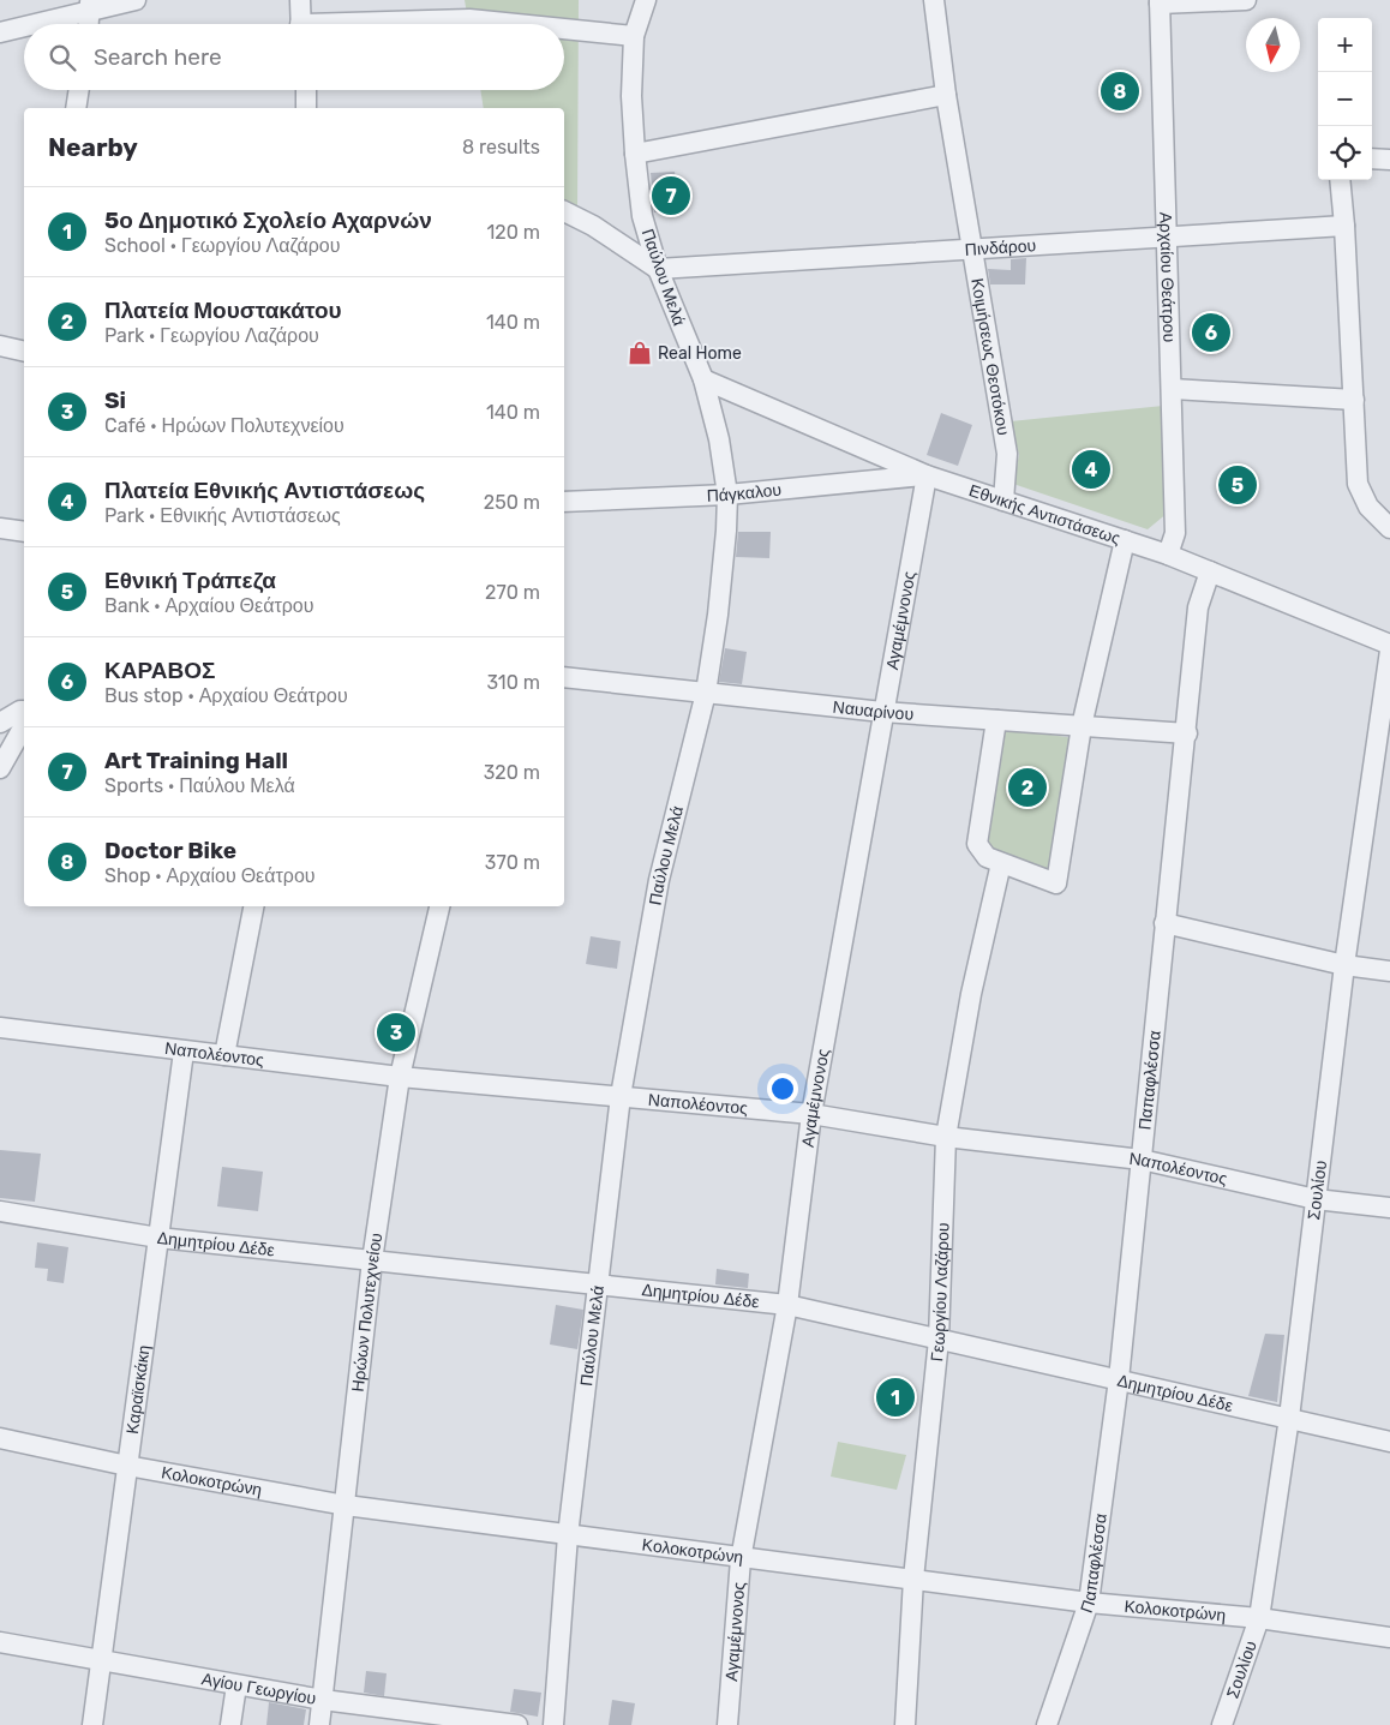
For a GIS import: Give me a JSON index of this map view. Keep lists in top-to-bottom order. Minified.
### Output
{"streets":{"street":["Πινδάρου","Παύλου Μελά","Αρχαίου Θεάτρου","Κοιμήσεως Θεοτόκου","Πάγκαλου","Εθνικής Αντιστάσεως","Αγαμέμνονος","Ναυαρίνου","Ναπολέοντος","Παπαφλέσσα","Σουλίου","Δημητρίου Δέδε","Γεωργίου Λαζάρου","Ηρώων Πολυτεχνείου","Καραϊσκάκη","Κολοκοτρώνη","Αγίου Γεωργίου"]},"crossings":[["Πινδάρου","Παύλου Μελά"],["Πινδάρου","Αρχαίου Θεάτρου"],["Πινδάρου","Κοιμήσεως Θεοτόκου"],["Παύλου Μελά","Πάγκαλου"],["Παύλου Μελά","Εθνικής Αντιστάσεως"],["Παύλου Μελά","Ναυαρίνου"],["Παύλου Μελά","Ναπολέοντος"],["Παύλου Μελά","Δημητρίου Δέδε"],["Παύλου Μελά","Κολοκοτρώνη"],["Αρχαίου Θεάτρου","Εθνικής Αντιστάσεως"],["Κοιμήσεως Θεοτόκου","Εθνικής Αντιστάσεως"],["Πάγκαλου","Εθνικής Αντιστάσεως"],["Πάγκαλου","Αγαμέμνονος"],["Εθνικής Αντιστάσεως","Αγαμέμνονος"],["Εθνικής Αντιστάσεως","Παπαφλέσσα"],["Αγαμέμνονος","Ναυαρίνου"],["Αγαμέμνονος","Ναπολέοντος"],["Αγαμέμνονος","Δημητρίου Δέδε"],["Αγαμέμνονος","Κολοκοτρώνη"],["Ναυαρίνου","Παπαφλέσσα"],["Ναπολέοντος","Παπαφλέσσα"],["Ναπολέοντος","Σουλίου"],["Ναπολέοντος","Γεωργίου Λαζάρου"],["Ναπολέοντος","Ηρώων Πολυτεχνείου"],["Ναπολέοντος","Καραϊσκάκη"],["Παπαφλέσσα","Δημητρίου Δέδε"],["Παπαφλέσσα","Κολοκοτρώνη"],["Σουλίου","Δημητρίου Δέδε"],["Σουλίου","Κολοκοτρώνη"],["Δημητρίου Δέδε","Γεωργίου Λαζάρου"],["Δημητρίου Δέδε","Ηρώων Πολυτεχνείου"],["Δημητρίου Δέδε","Καραϊσκάκη"],["Γεωργίου Λαζάρου","Κολοκοτρώνη"],["Ηρώων Πολυτεχνείου","Κολοκοτρώνη"],["Ηρώων Πολυτεχνείου","Αγίου Γεωργίου"],["Καραϊσκάκη","Κολοκοτρώνη"],["Καραϊσκάκη","Αγίου Γεωργίου"]],"places":{"shop":["Real Home"]},"north":"bottom","page":{"map_buttons":["+","−"],"search":"Search here","pins":["8","7","6","4","5","2","3","1"],"heading":["Nearby","8 results"],"list":[{"mark":"1","name":"5ο Δημοτικό Σχολείο Αχαρνών","note":"School · Γεωργίου Λαζάρου","value":"120 m"},{"mark":"2","name":"Πλατεία Μουστακάτου","note":"Park · Γεωργίου Λαζάρου","value":"140 m"},{"mark":"3","name":"Si","note":"Café · Ηρώων Πολυτεχνείου","value":"140 m"},{"mark":"4","name":"Πλατεία Εθνικής Αντιστάσεως","note":"Park · Εθνικής Αντιστάσεως","value":"250 m"},{"mark":"5","name":"Εθνική Τράπεζα","note":"Bank · Αρχαίου Θεάτρου","value":"270 m"},{"mark":"6","name":"ΚΑΡΑΒΟΣ","note":"Bus stop · Αρχαίου Θεάτρου","value":"310 m"},{"mark":"7","name":"Art Training Hall","note":"Sports · Παύλου Μελά","value":"320 m"},{"mark":"8","name":"Doctor Bike","note":"Shop · Αρχαίου Θεάτρου","value":"370 m"}]}}
